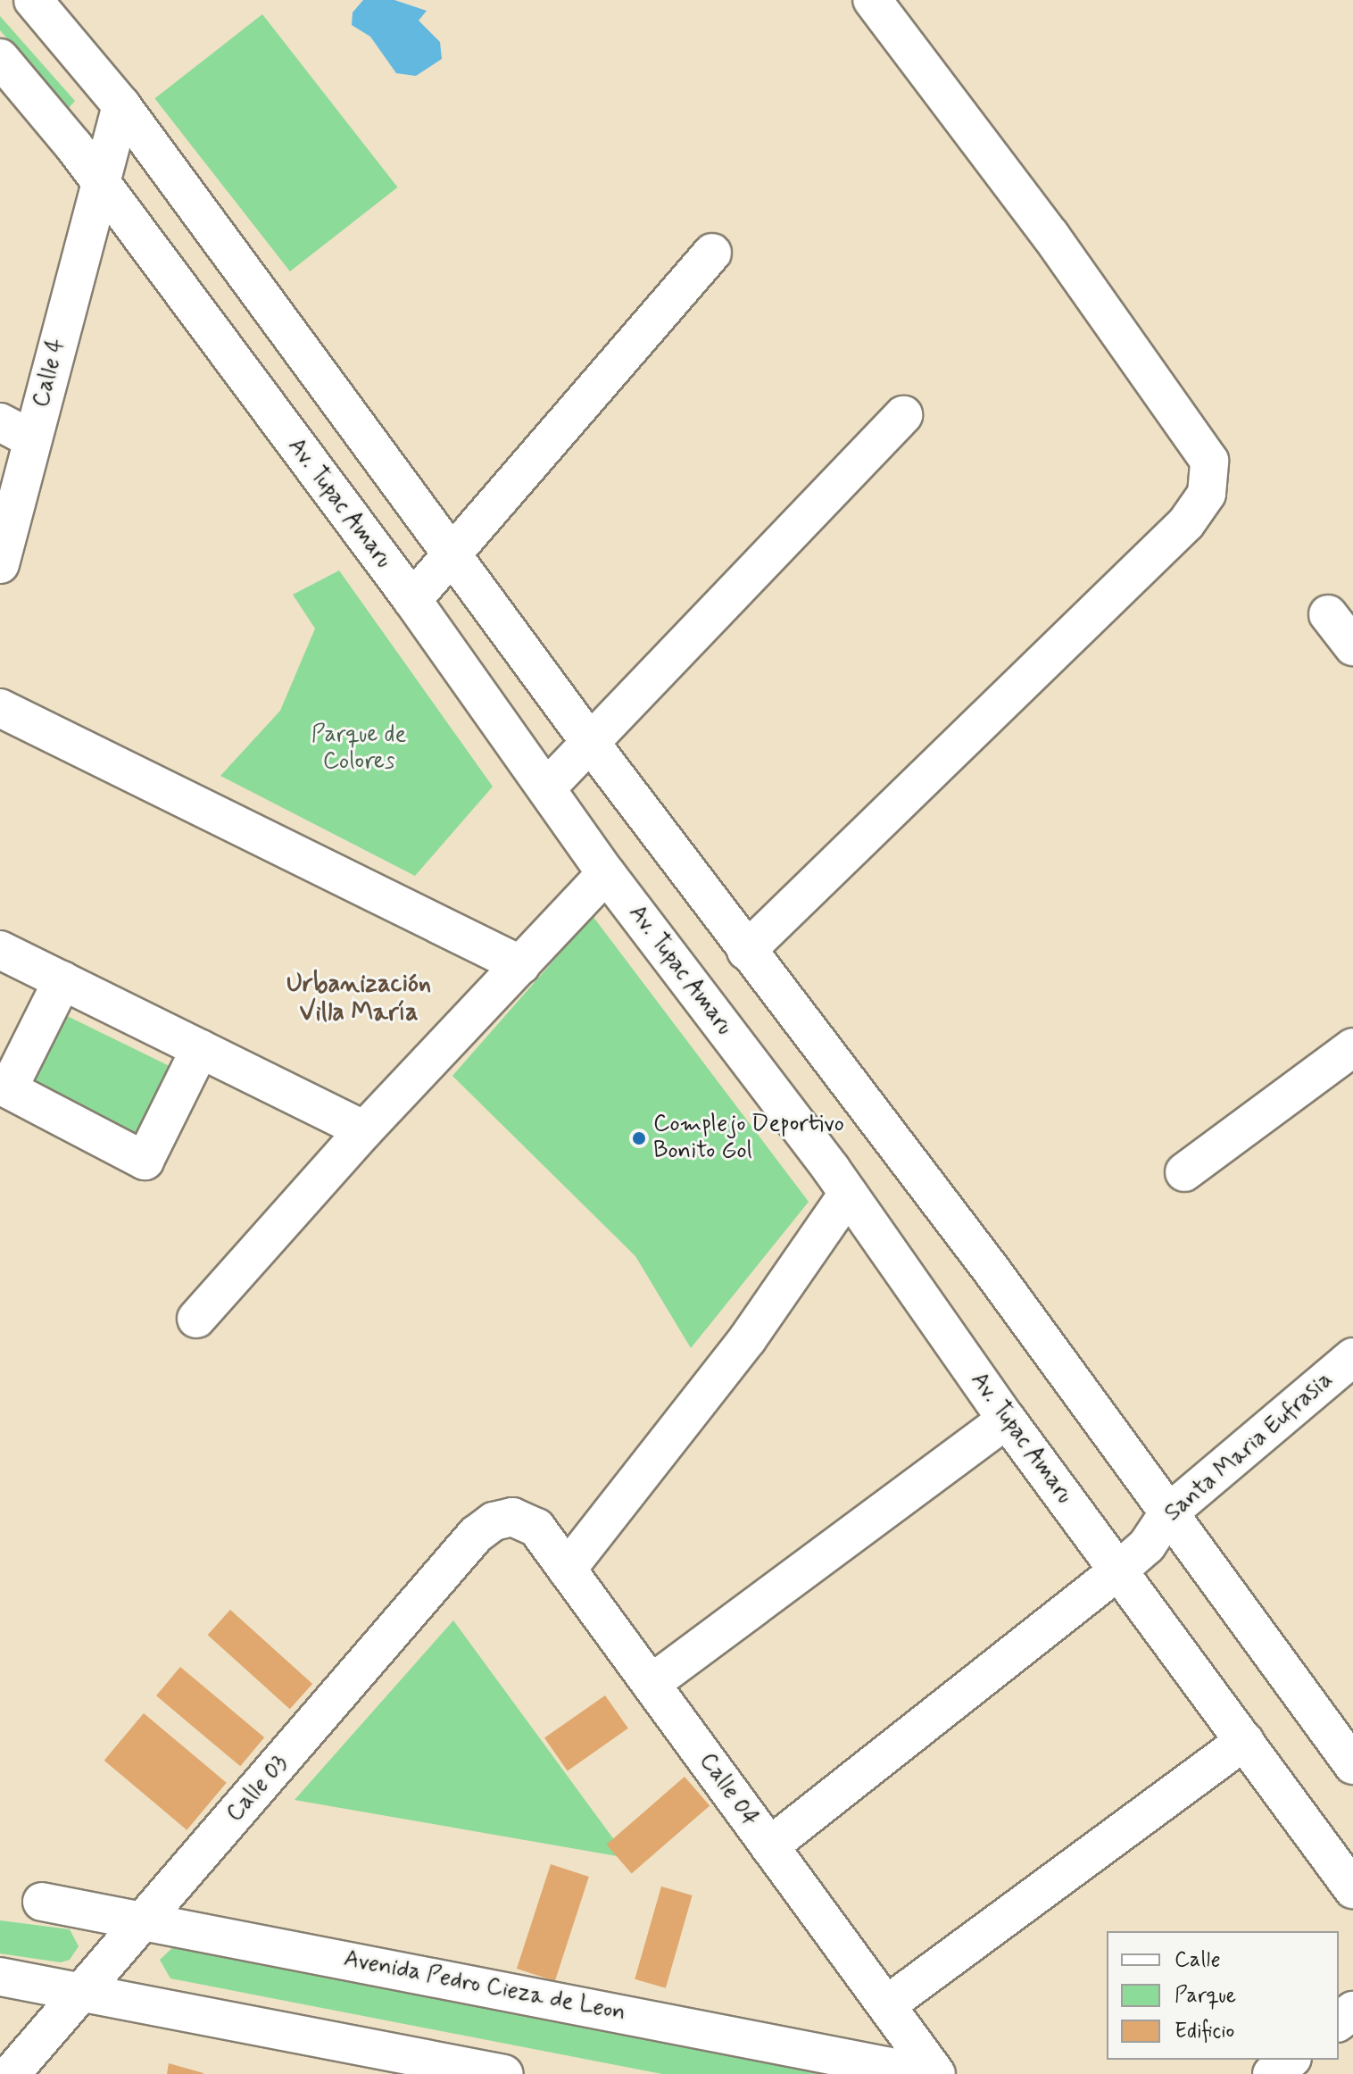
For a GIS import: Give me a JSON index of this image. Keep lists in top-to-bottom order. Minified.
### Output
{"streets":{"street":["Calle 4","Av. Tupac Amaru","Santa Maria Eufrasia","Calle 03","Calle 04","Avenida Pedro Cieza de Leon"]},"crossings":[["Calle 4","Av. Tupac Amaru"],["Av. Tupac Amaru","Santa Maria Eufrasia"],["Santa Maria Eufrasia","Calle 04"],["Calle 03","Calle 04"],["Calle 03","Avenida Pedro Cieza de Leon"]],"districts":["Urbanización Villa María"],"parks":["Parque de Colores"],"places":["Complejo Deportivo Bonito Gol"],"legend":["Calle","Parque","Edificio"]}
